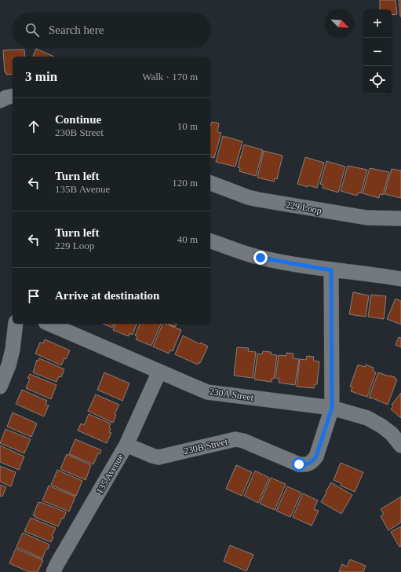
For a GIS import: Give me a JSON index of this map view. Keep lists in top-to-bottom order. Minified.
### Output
{"streets":{"street":["229 Loop","230A Street","230B Street","135 Avenue"]},"crossings":[["230A Street","230B Street"],["230A Street","135 Avenue"],["230B Street","135 Avenue"]],"north":"bottom right","page":{"map_buttons":["+","−"],"search":"Search here","heading":["3 min","Walk · 170 m"],"list":[["Continue","230B Street","10 m"],["Turn left","135B Avenue","120 m"],["Turn left","229 Loop","40 m"],"Arrive at destination"]}}
